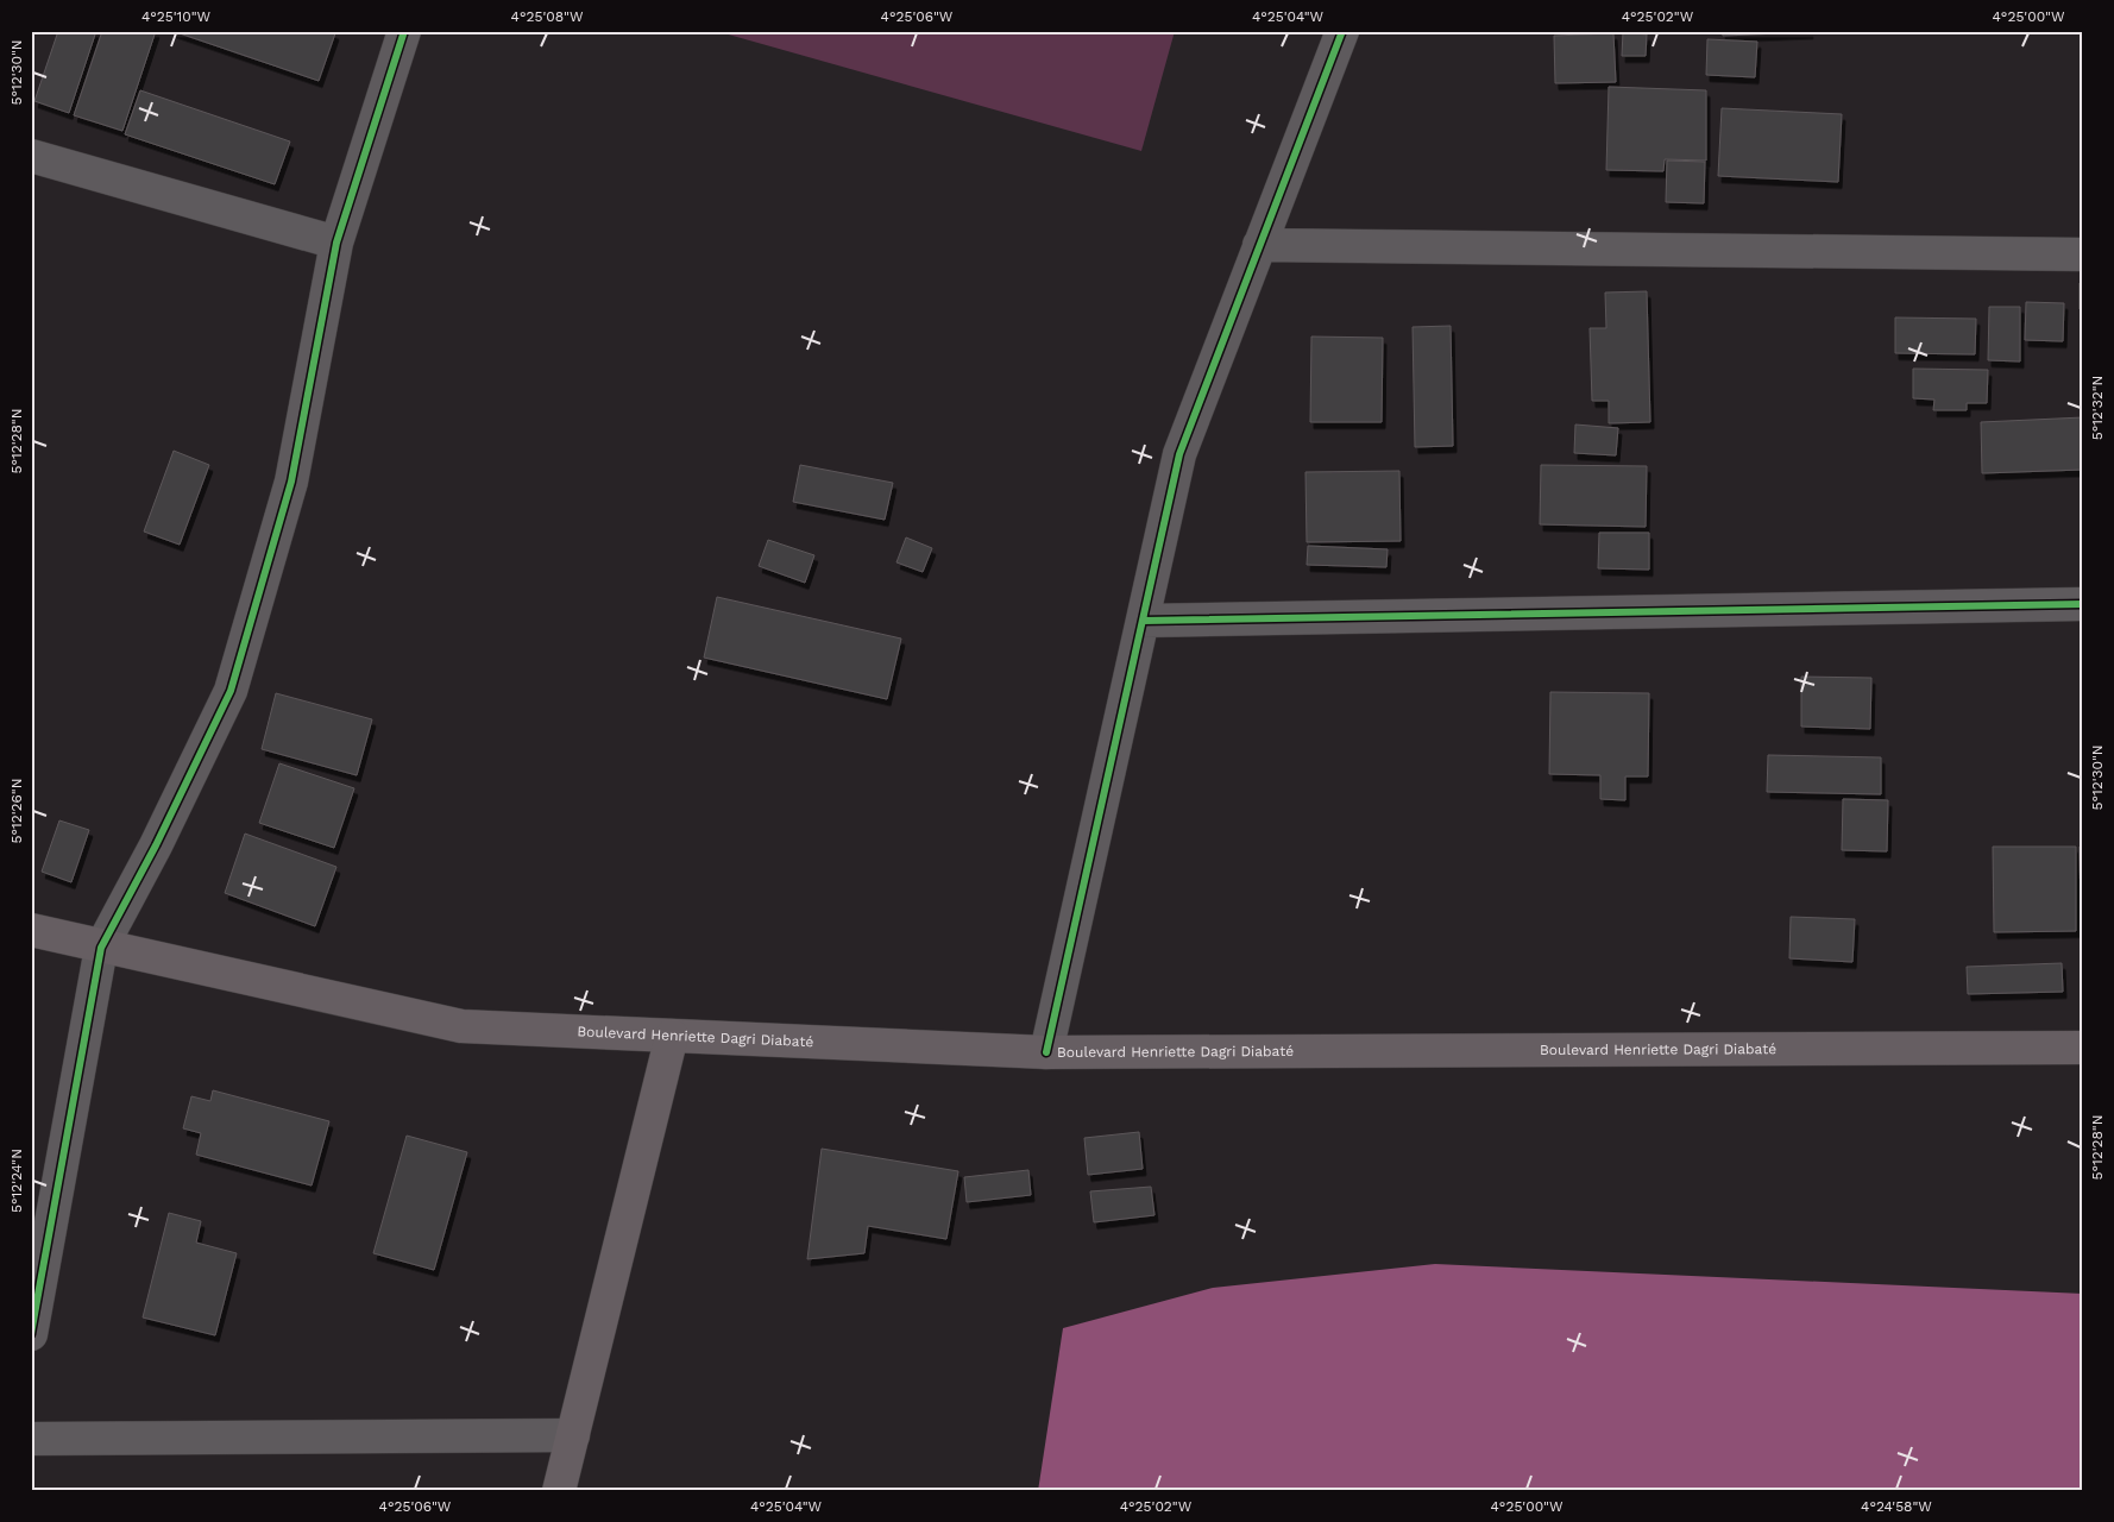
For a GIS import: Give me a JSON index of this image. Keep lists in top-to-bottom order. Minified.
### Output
{"streets":{"main road":["Boulevard Henriette Dagri Diabaté"]},"coordinates":["4°25'10\"W","4°25'08\"W","4°25'06\"W","4°25'04\"W","4°25'02\"W","4°25'00\"W","5°12'30\"N","5°12'32\"N","5°12'28\"N","5°12'26\"N","5°12'24\"N","4°24'58\"W"]}
